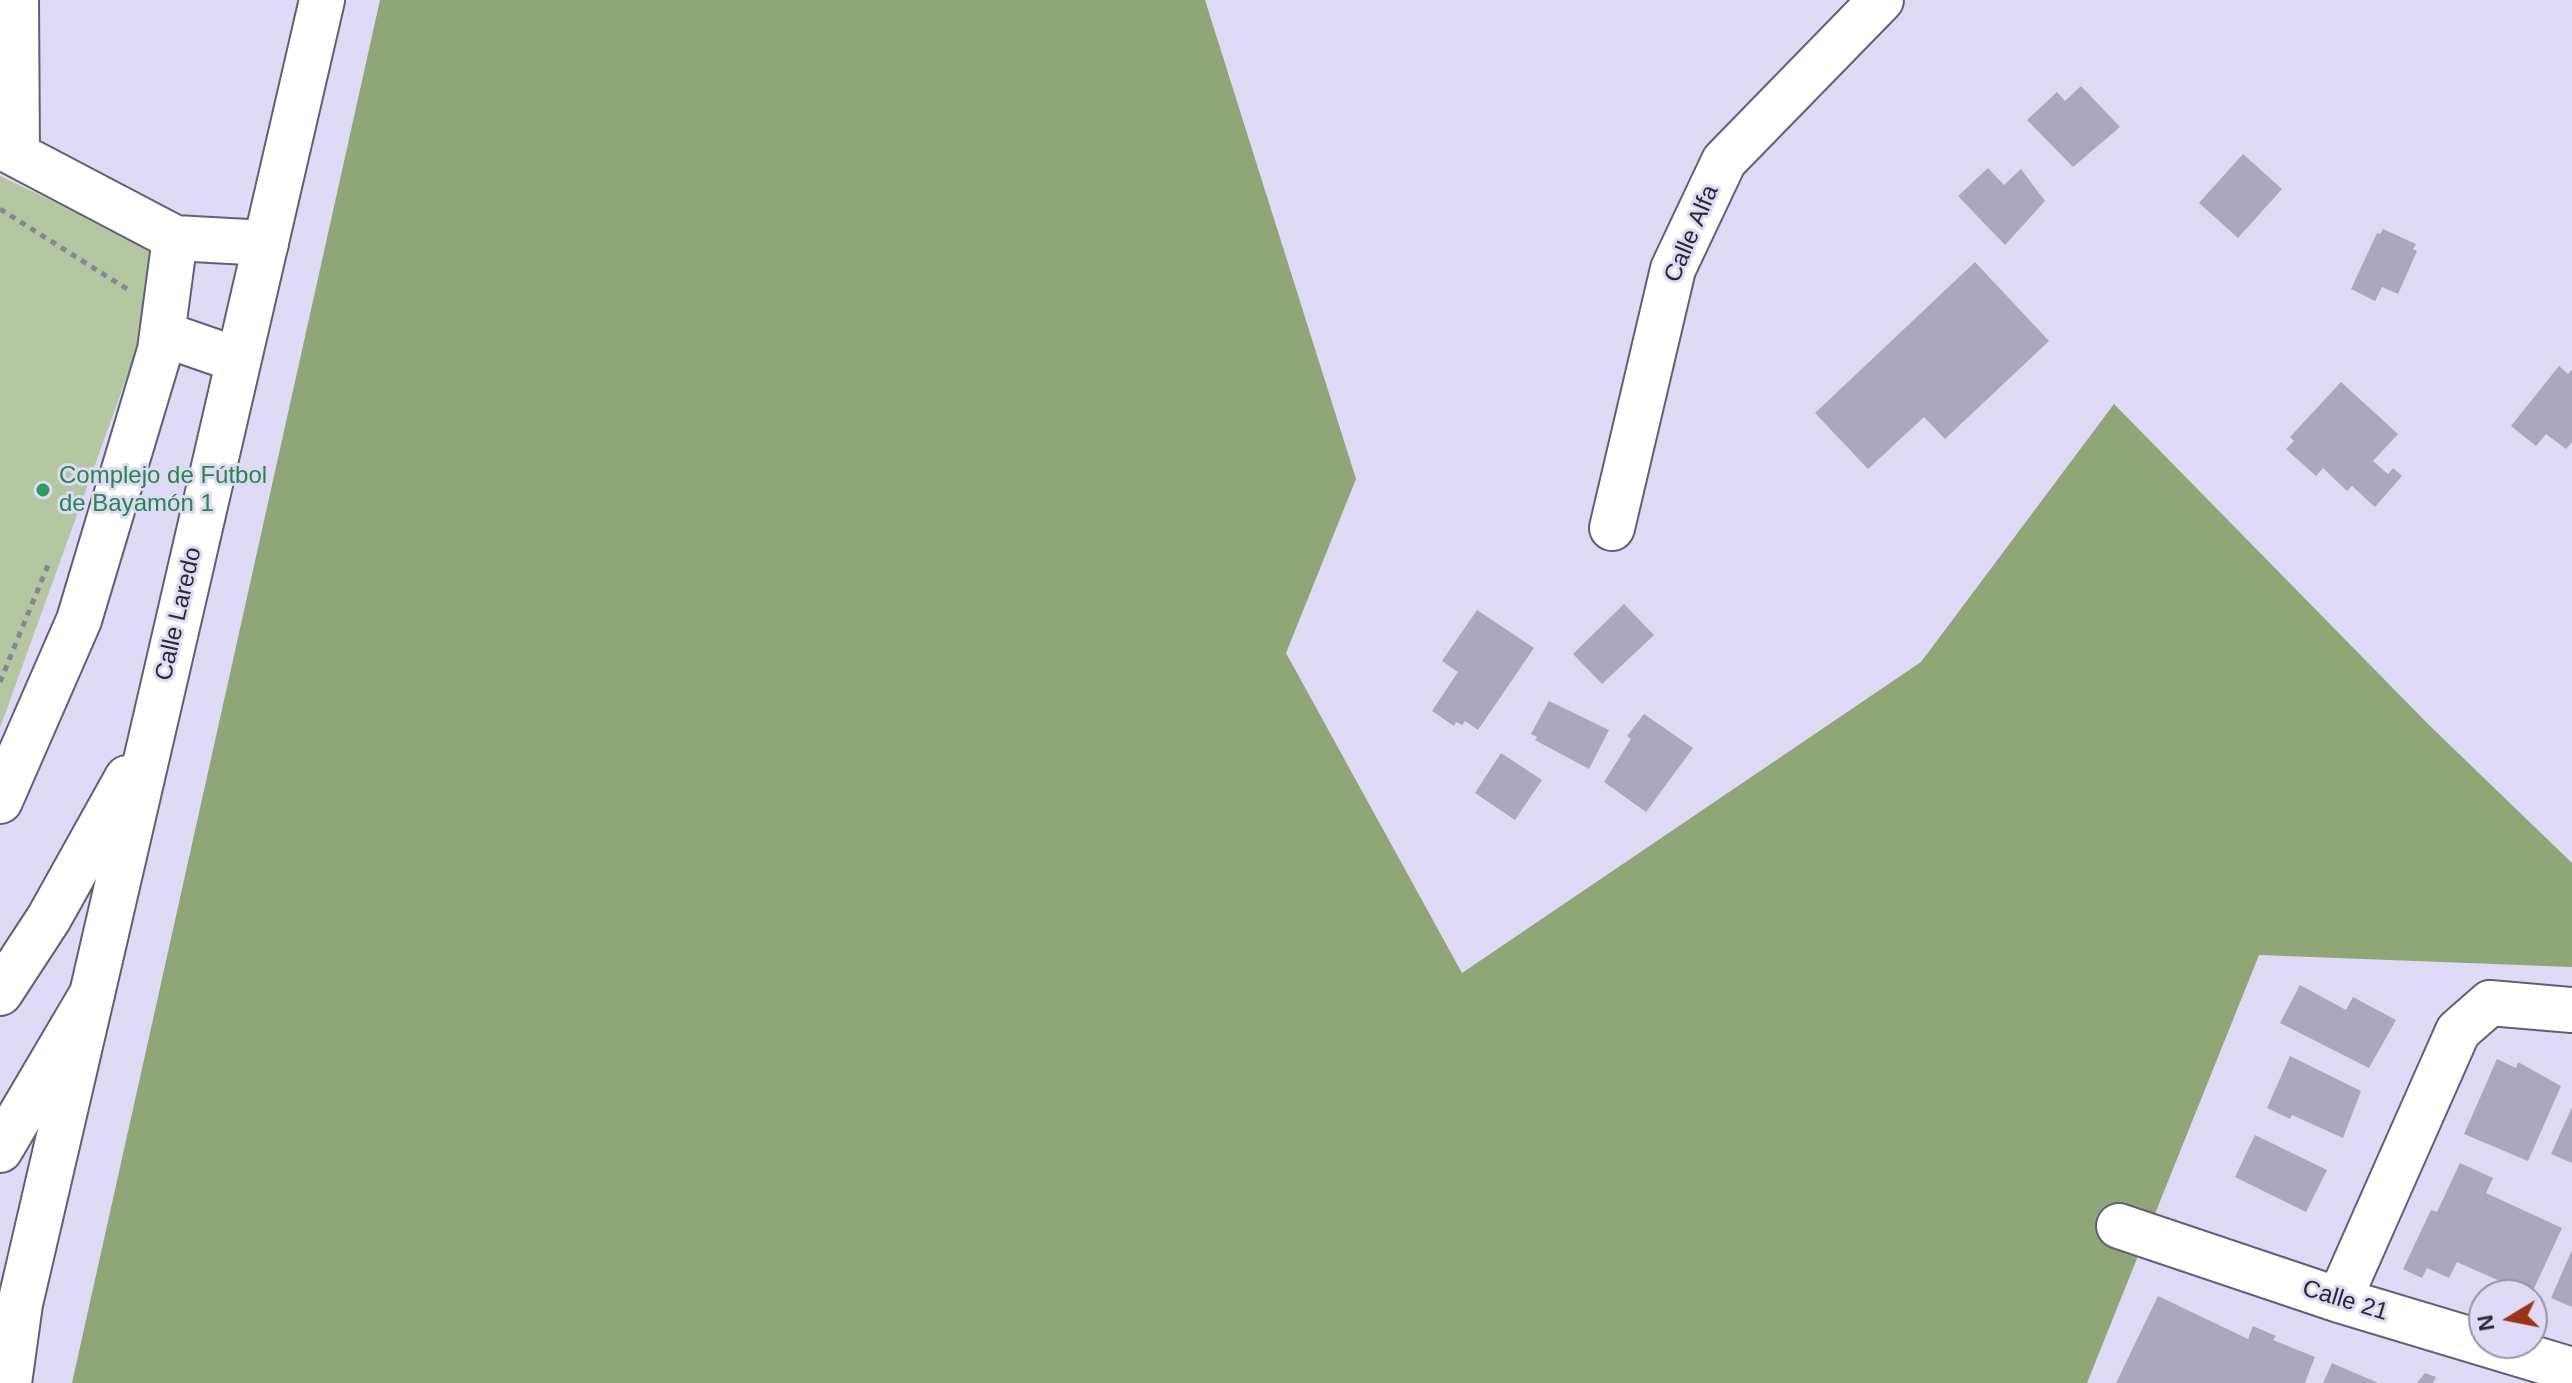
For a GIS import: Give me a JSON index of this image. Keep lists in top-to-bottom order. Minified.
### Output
{"streets":{"main road":["Calle Alfa","Calle Laredo","Calle 21"]},"places":["Complejo de Fútbol de Bayamón 1"],"north":"left"}
